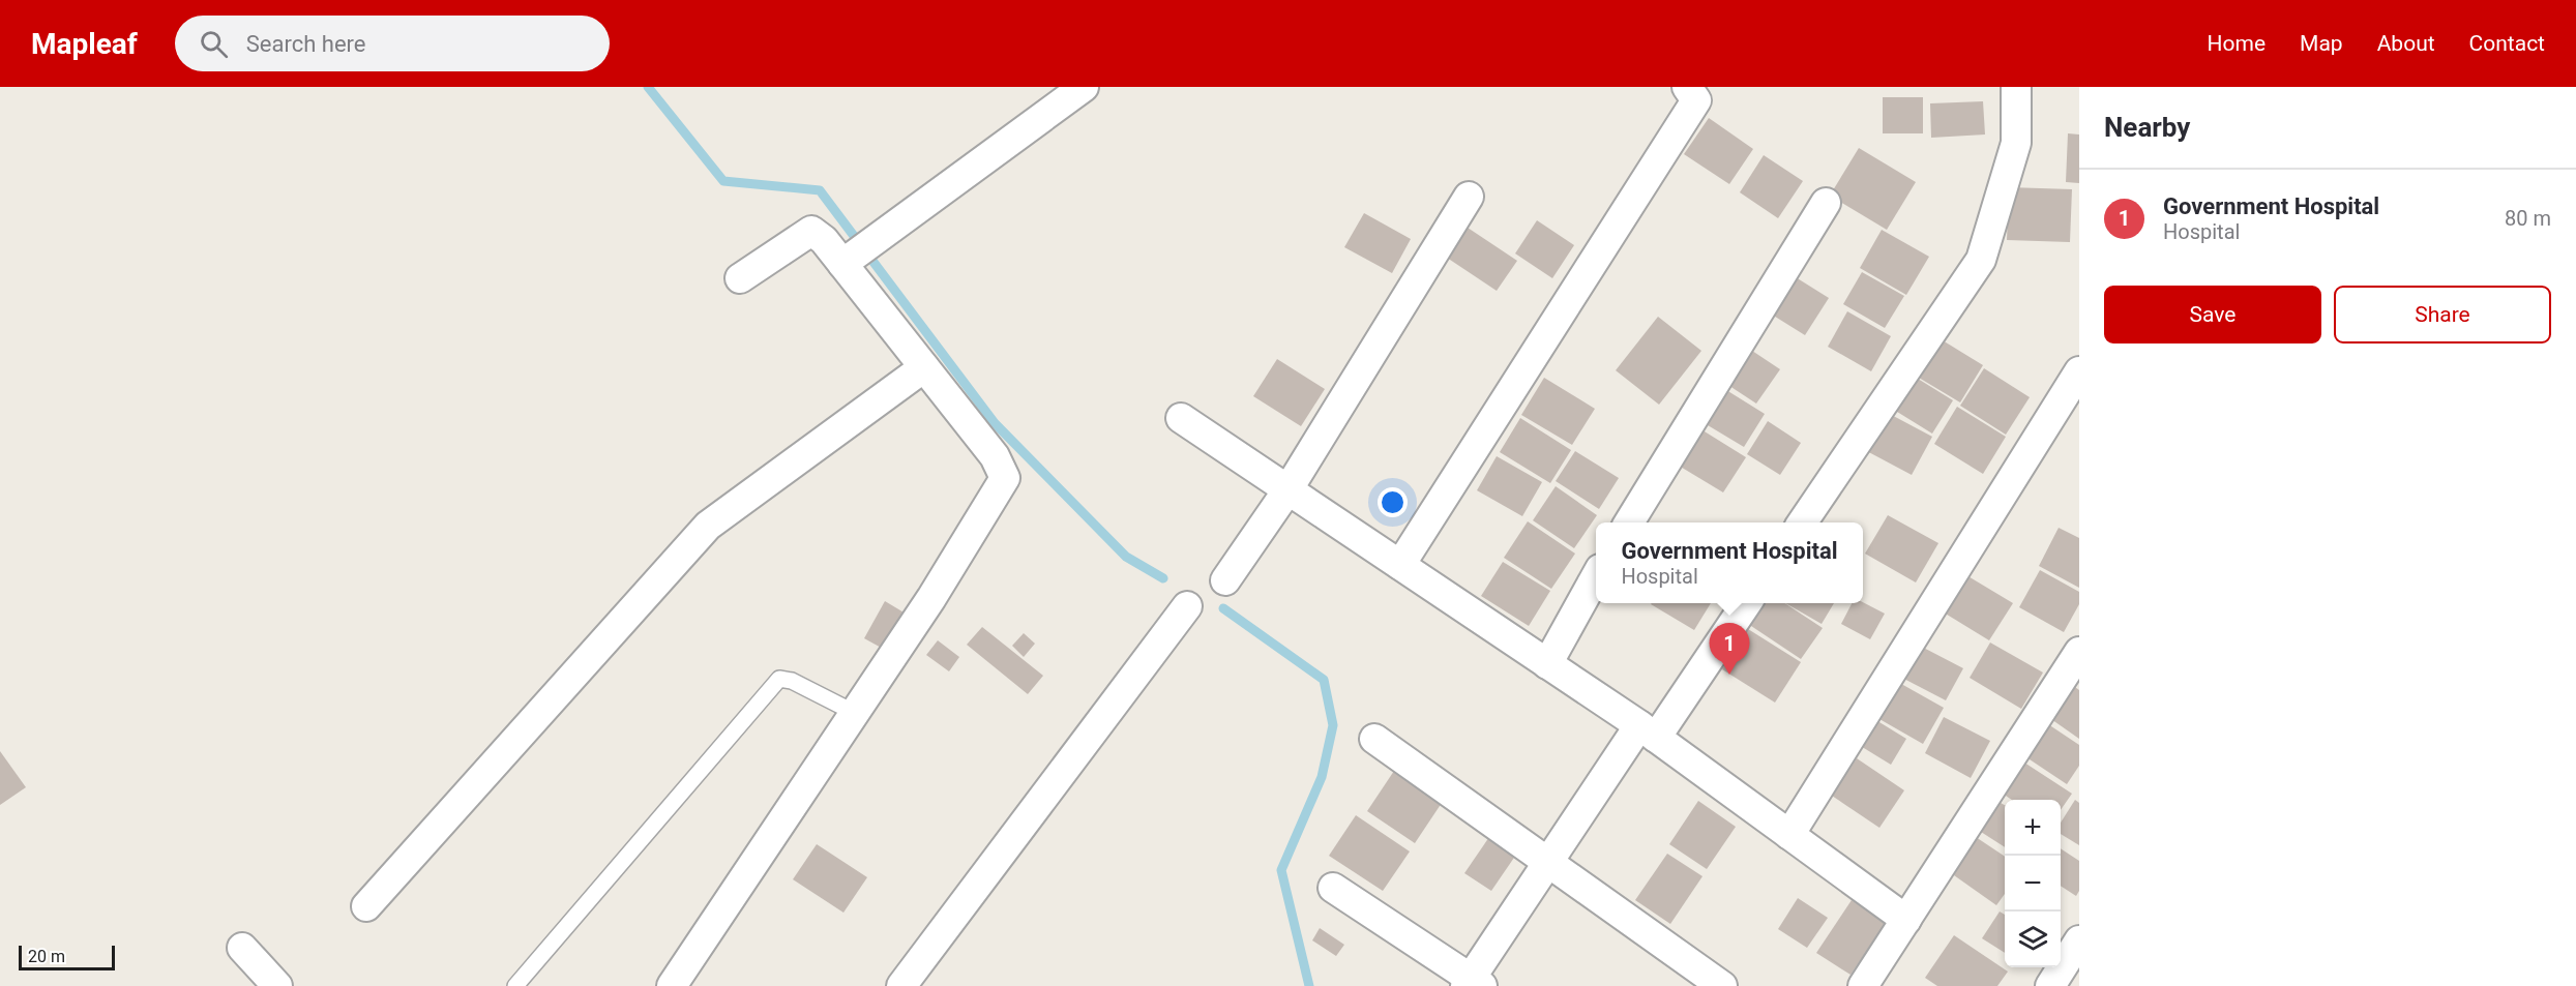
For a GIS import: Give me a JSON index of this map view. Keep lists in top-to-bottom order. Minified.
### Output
{"scale_bar":"20 m","page":{"header":"Mapleaf","search":"Search here","nav":["Home","Map","About","Contact"],"heading":"Nearby","list":[{"mark":"1","name":"Government Hospital","note":"Hospital","value":"80 m"}],"buttons":["Save","Share"],"popup":["Government Hospital","Hospital"],"pins":"1","map_buttons":["+","−"],"scale":"20 m"}}
